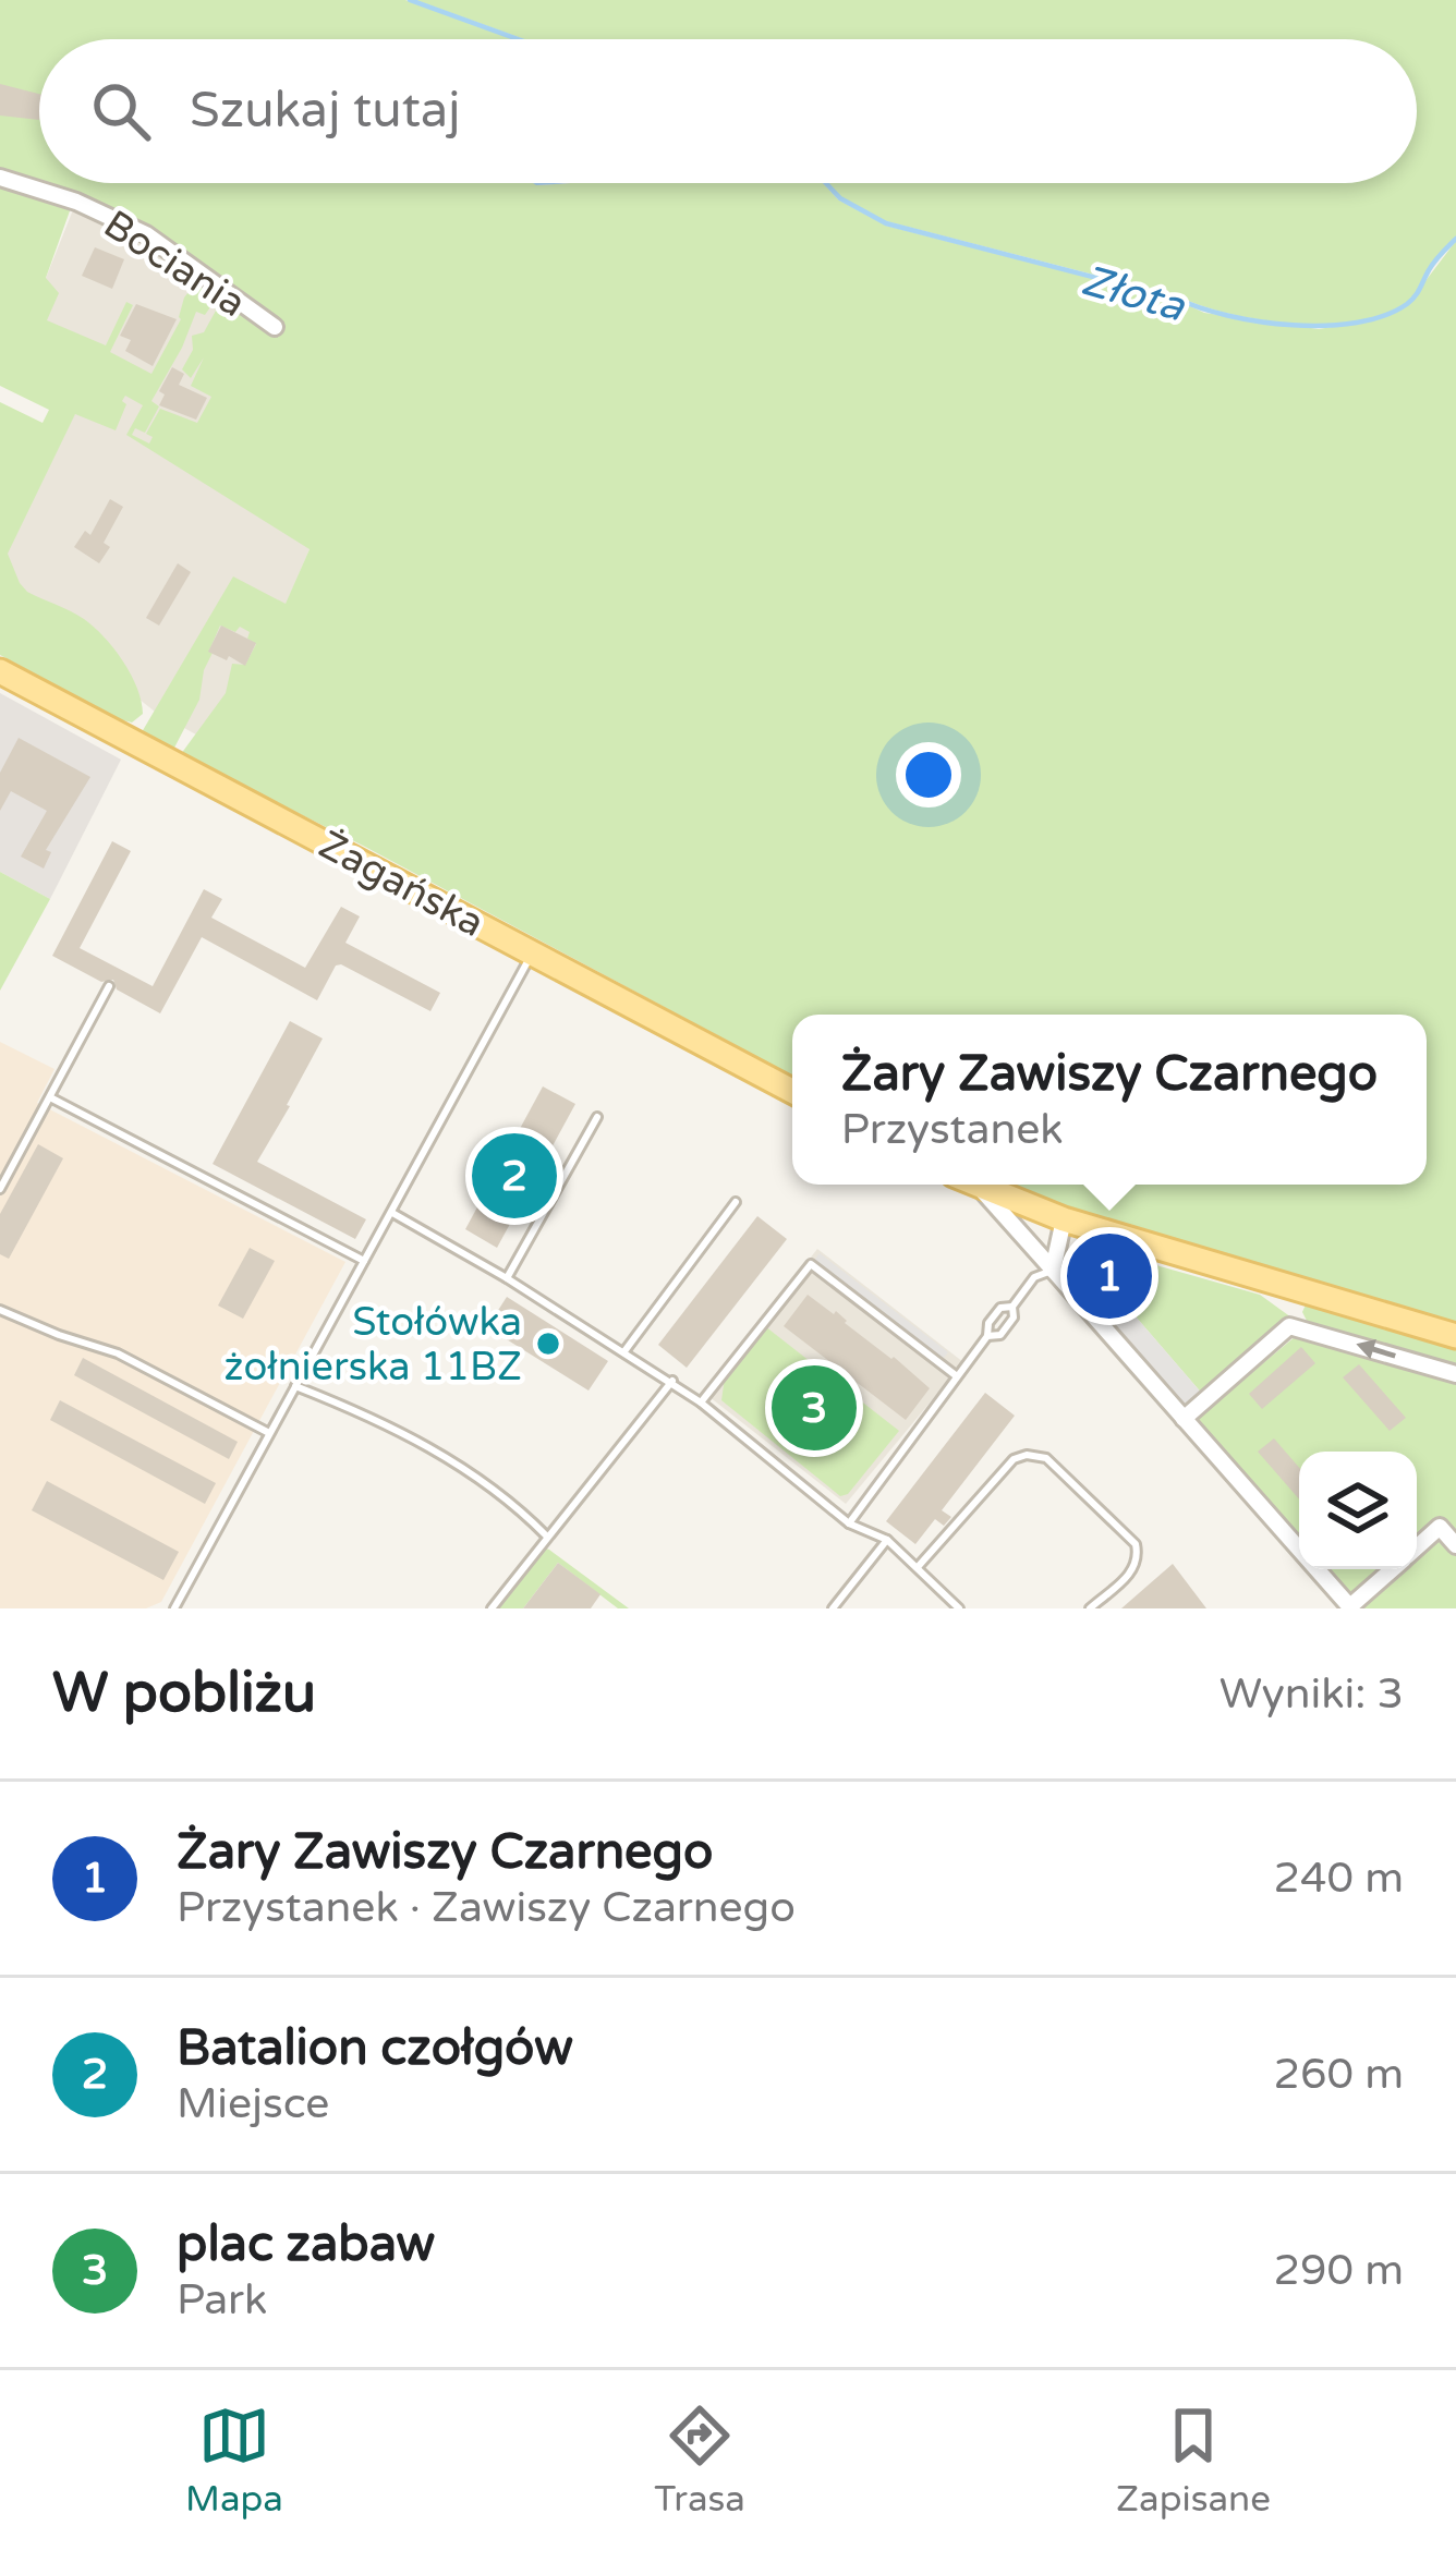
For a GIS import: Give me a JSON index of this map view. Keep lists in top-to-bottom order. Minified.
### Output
{"streets":{"main road":["Żagańska"],"street":["Bociania"]},"water":["Złota"],"places":["Stołówka żołnierska 11BZ"],"page":{"search":"Szukaj tutaj","popup":["Żary Zawiszy Czarnego","Przystanek"],"pins":["2","1","3"],"heading":["W pobliżu","Wyniki: 3"],"list":[{"mark":"1","name":"Żary Zawiszy Czarnego","note":"Przystanek · Zawiszy Czarnego","value":"240 m"},{"mark":"2","name":"Batalion czołgów","note":"Miejsce","value":"260 m"},{"mark":"3","name":"plac zabaw","note":"Park","value":"290 m"}],"nav":["Mapa","Trasa","Zapisane"]}}
